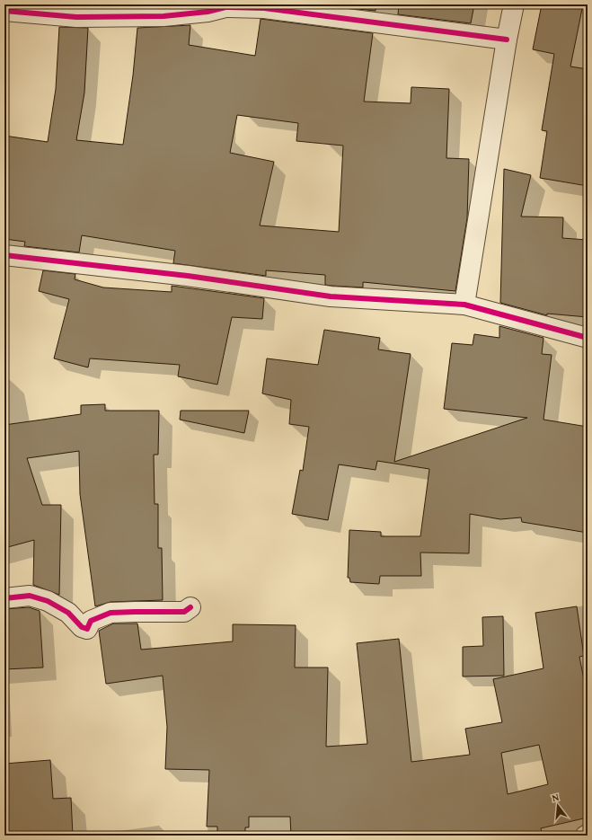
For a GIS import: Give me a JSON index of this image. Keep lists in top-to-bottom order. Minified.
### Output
{"north":"top"}
